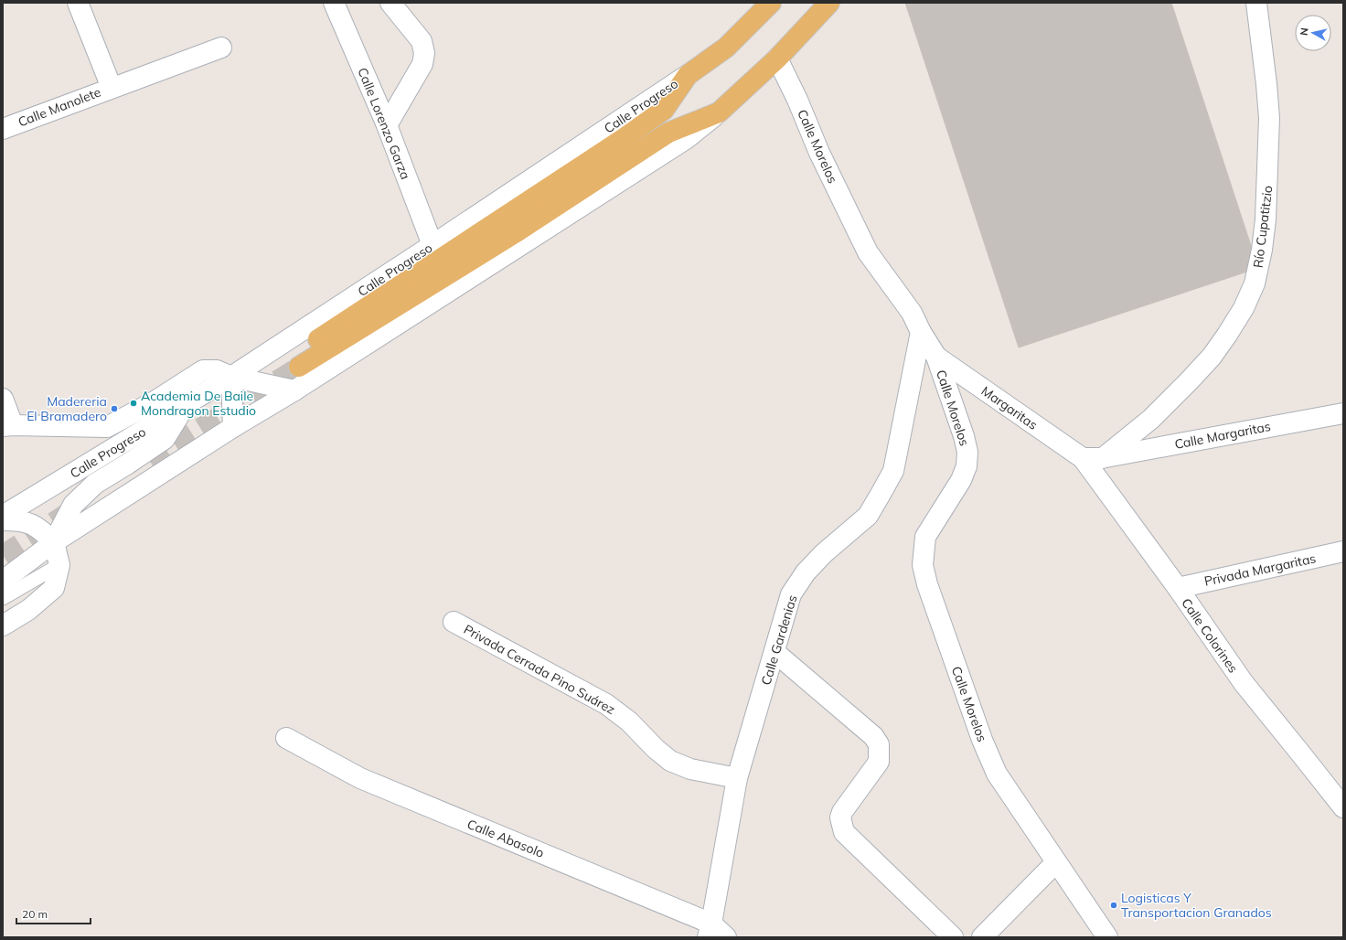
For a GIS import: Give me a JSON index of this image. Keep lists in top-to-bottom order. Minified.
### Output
{"streets":{"main road":["Calle Progreso"],"street":["Calle Manolete","Calle Lorenzo Garza","Calle Morelos","Río Cupatitzio","Margaritas","Calle Margaritas","Privada Margaritas","Calle Colorines","Calle Gardenias","Privada Cerrada Pino Suárez","Calle Abasolo"]},"crossings":[["Calle Progreso","Calle Lorenzo Garza"],["Calle Morelos","Margaritas"],["Calle Morelos","Calle Gardenias"],["Río Cupatitzio","Calle Margaritas"],["Margaritas","Calle Colorines"],["Privada Margaritas","Calle Colorines"],["Calle Gardenias","Privada Cerrada Pino Suárez"],["Calle Gardenias","Calle Abasolo"]],"places":["Academia De Baile Mondragon Estudio","Madereria El Bramadero","Logisticas Y Transportacion Granados"],"scale_bar":"20 m","north":"left"}
